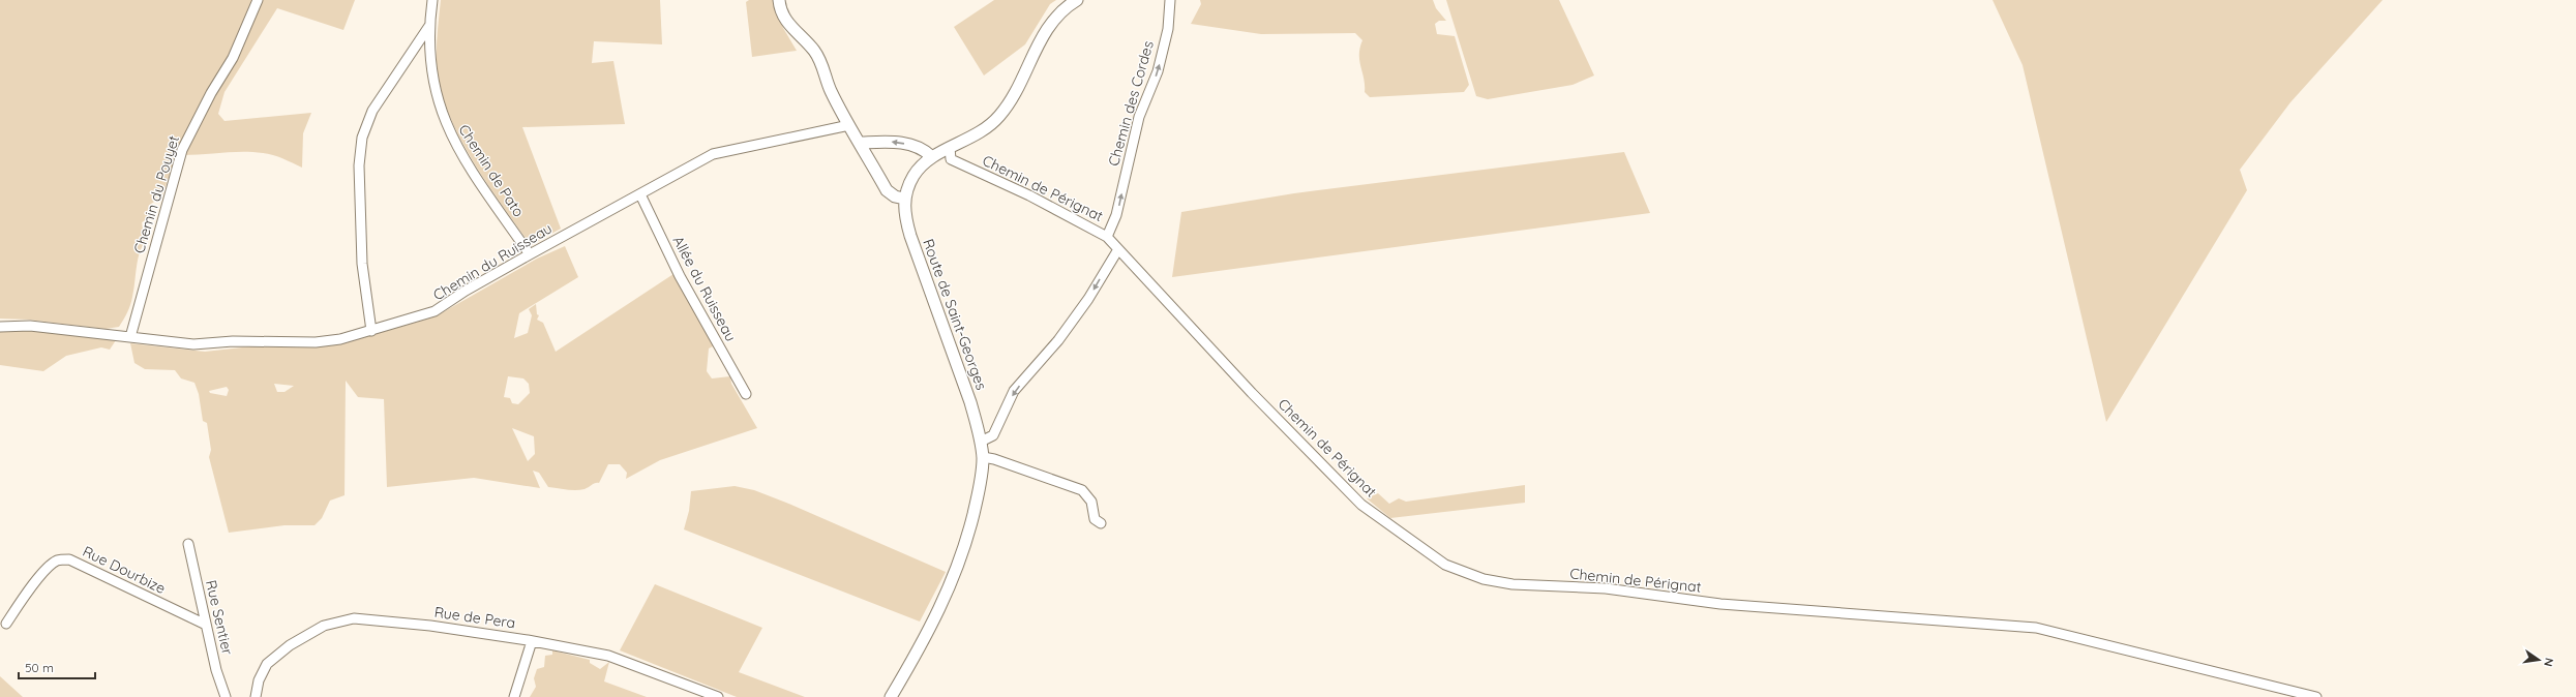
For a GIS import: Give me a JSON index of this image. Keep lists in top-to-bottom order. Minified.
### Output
{"streets":{"street":["Chemin des Cordes","Chemin de Pato","Chemin de Pérignat","Chemin du Pouyet","Chemin du Ruisseau","Allée du Ruisseau","Route de Saint-Georges","Rue Dourbize","Rue Sentier","Rue de Pera"]},"crossings":[["Chemin des Cordes","Chemin de Pérignat"],["Chemin de Pato","Chemin du Ruisseau"],["Chemin du Pouyet","Chemin du Ruisseau"],["Chemin du Ruisseau","Allée du Ruisseau"],["Rue Dourbize","Rue Sentier"]],"one_way":["Chemin des Cordes"],"scale_bar":"50 m","north":"right"}
